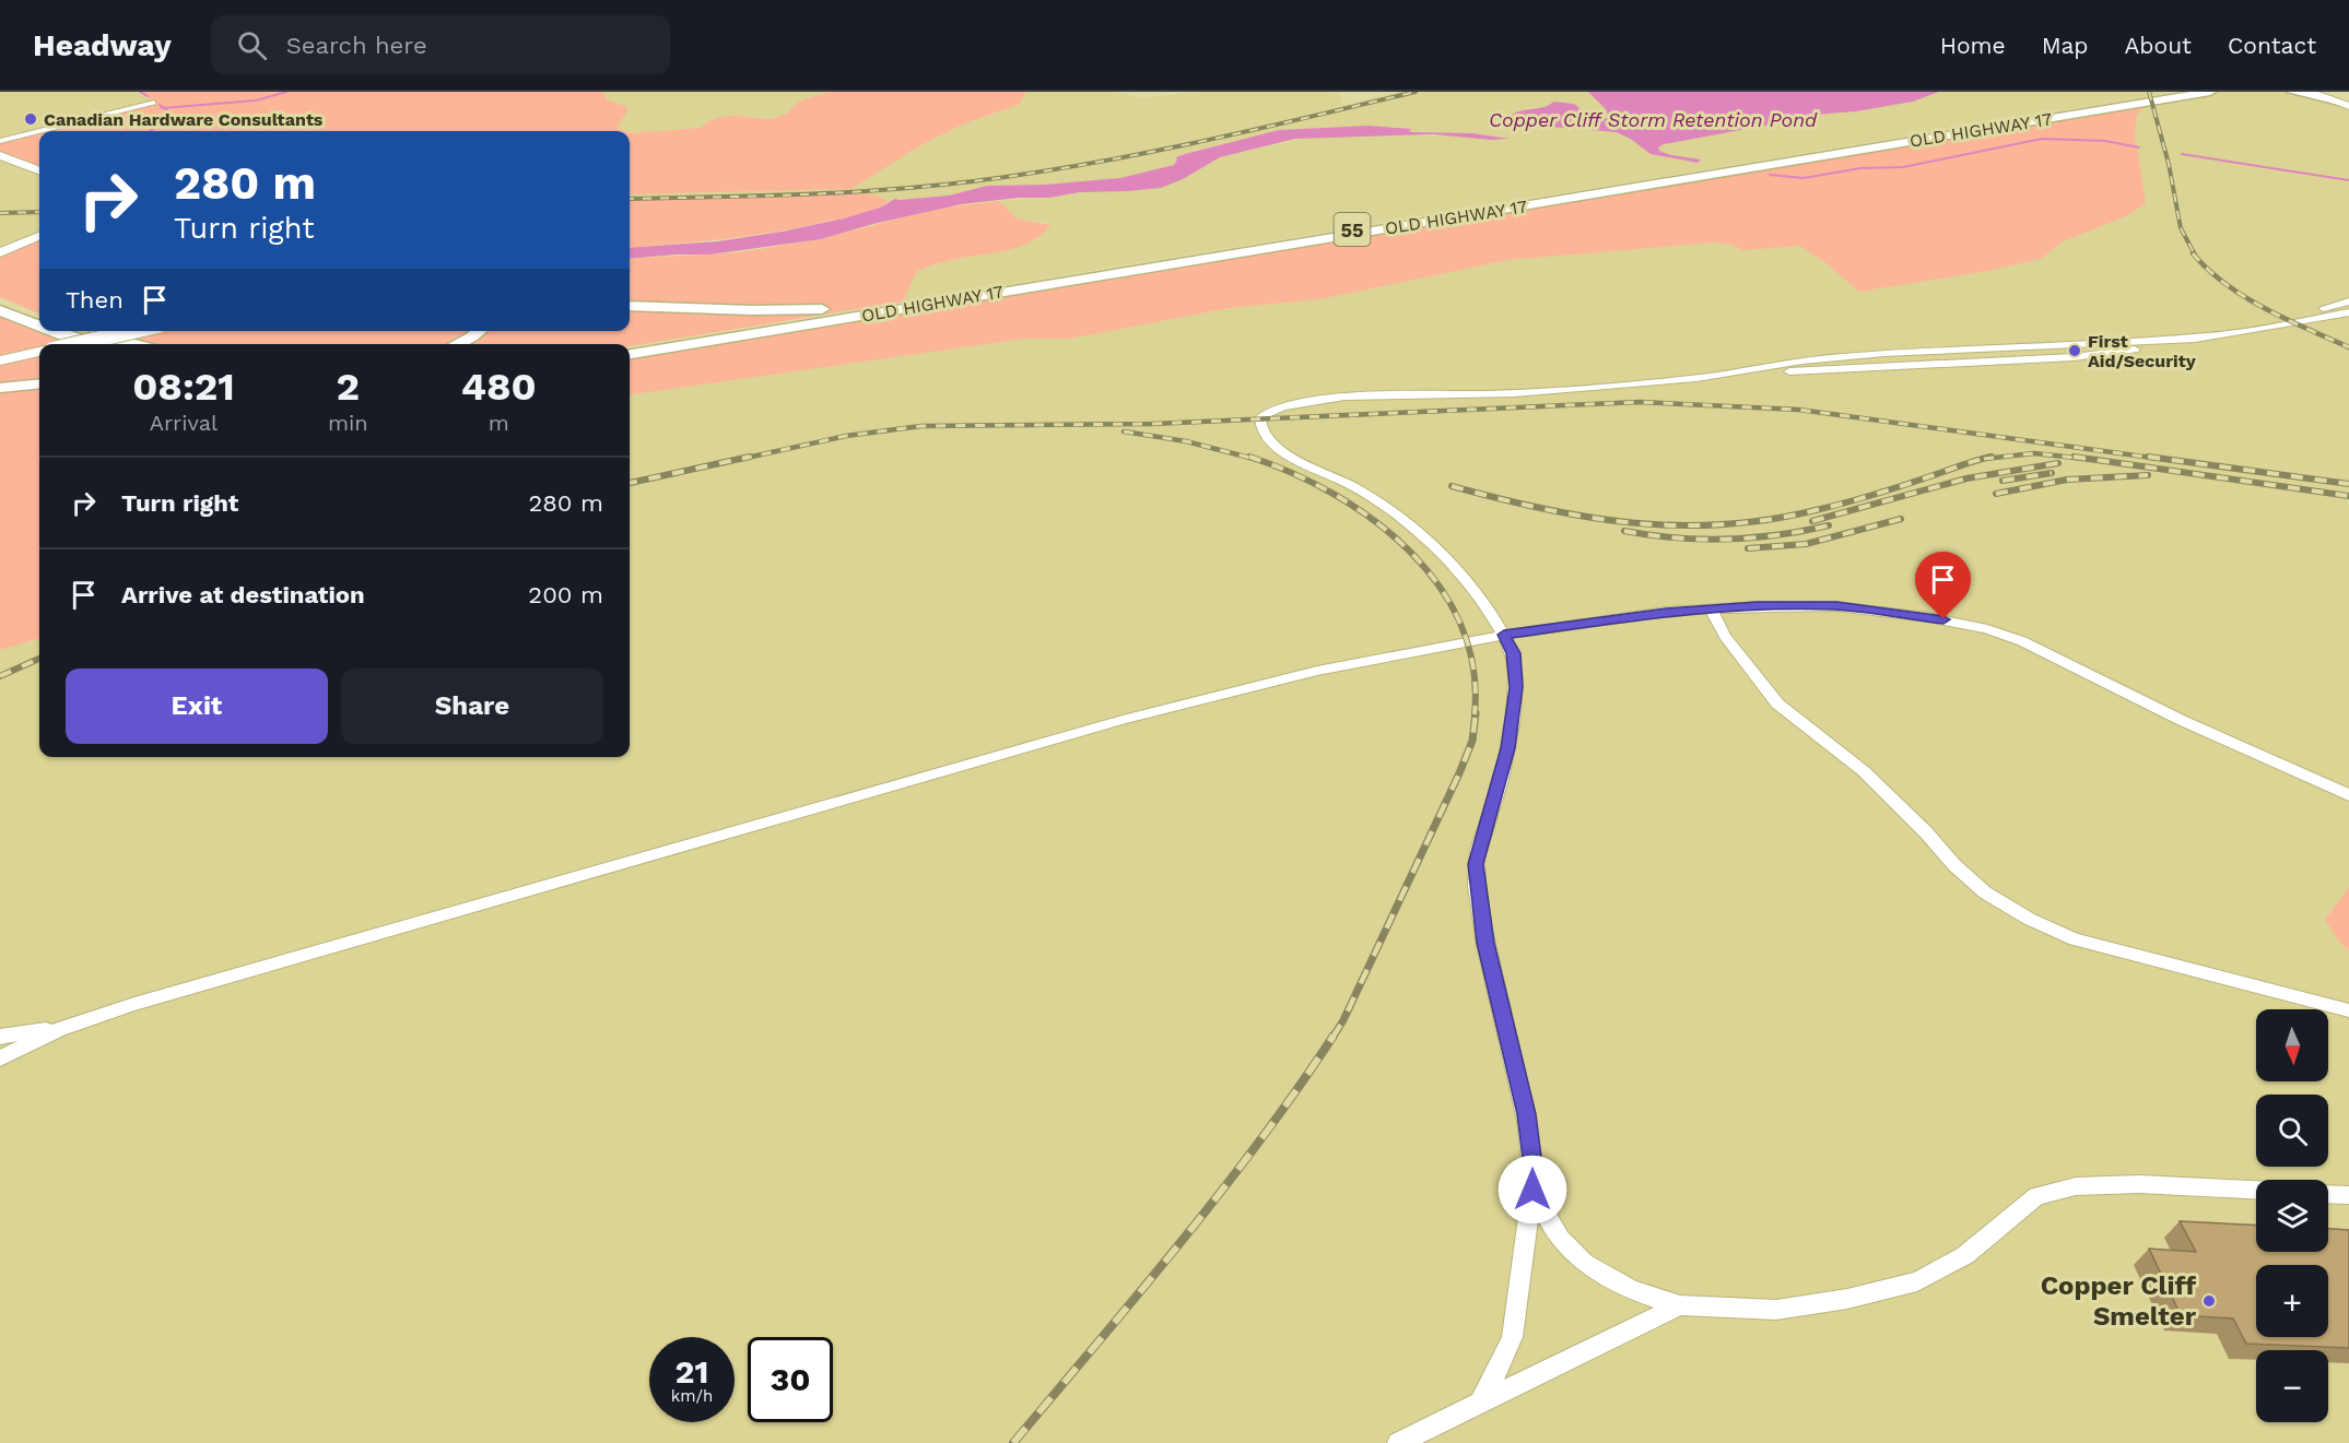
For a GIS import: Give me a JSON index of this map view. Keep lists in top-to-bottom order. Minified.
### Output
{"streets":{"main road":["OLD HIGHWAY 17","55"]},"water":["Copper Cliff Storm Retention Pond"],"places":["Canadian Hardware Consultants","First Aid/Security","Copper Cliff Smelter"],"north":"bottom","page":{"header":"Headway","search":"Search here","nav":["Home","Map","About","Contact"],"turn":["280 m","Turn right"],"then":"Then","eta":["08:21","Arrival","2","min","480","m"],"list":[{"name":"Turn right","value":"280 m"},{"name":"Arrive at destination","value":"200 m"}],"buttons":["Exit","Share"],"map_buttons":["+","−"],"speed":"21 km/h","limit":"30"}}
